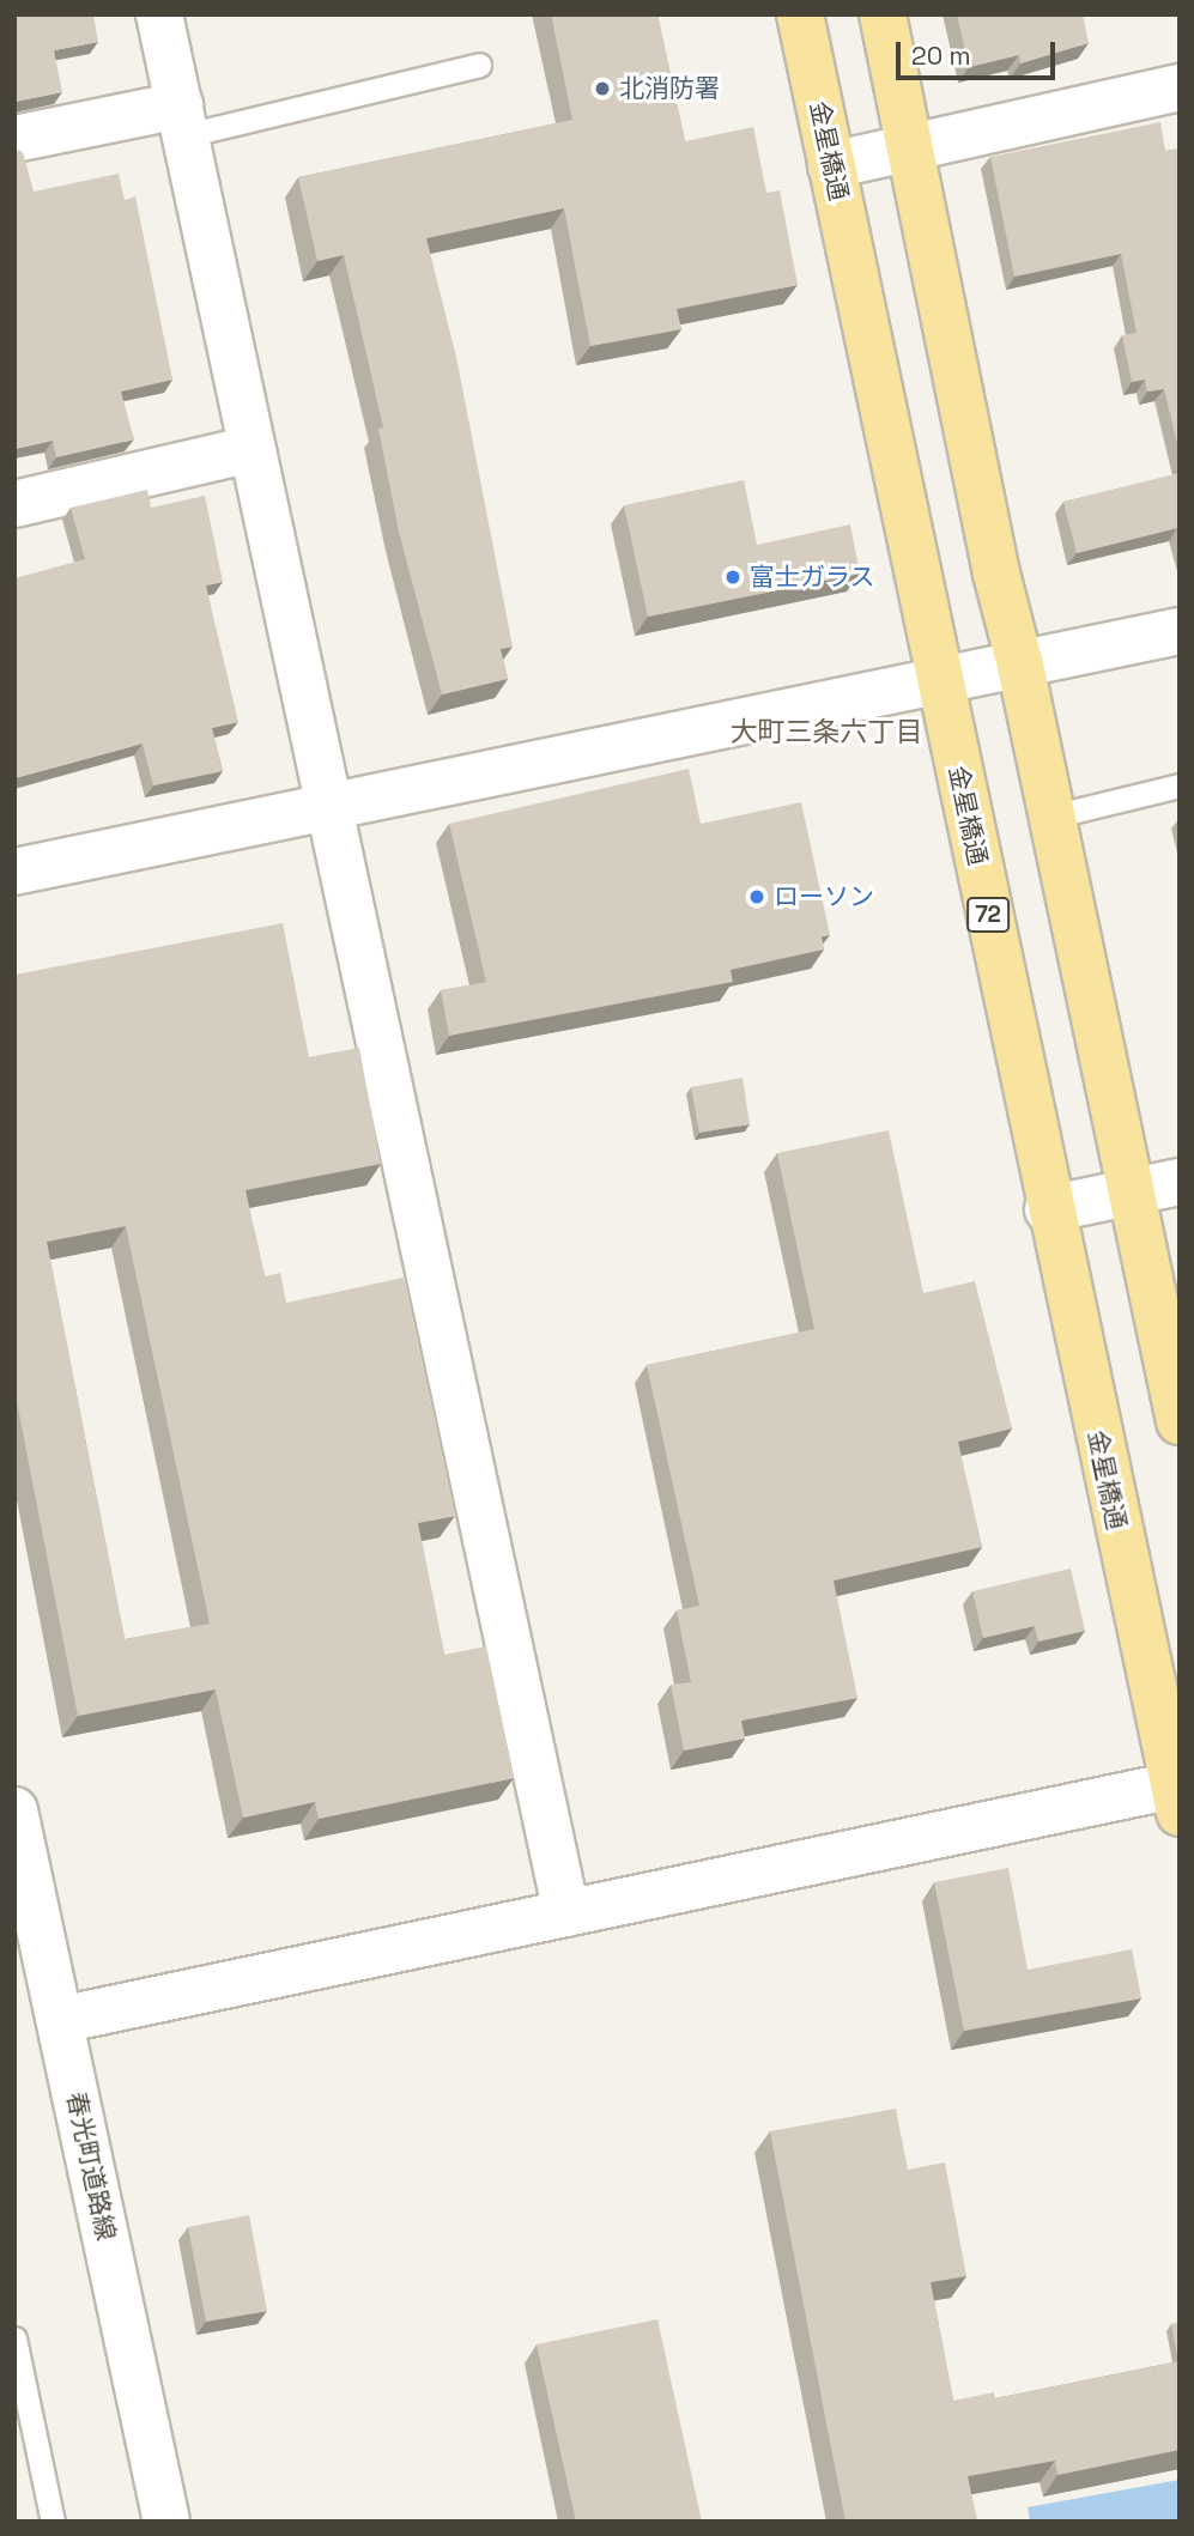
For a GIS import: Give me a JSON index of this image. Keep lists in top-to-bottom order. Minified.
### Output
{"streets":{"main road":["金星橋通","72"],"street":["春光町道路線"]},"districts":["大町三条六丁目"],"places":["北消防署","富士ガラス","ローソン"],"scale_bar":"20 m"}
